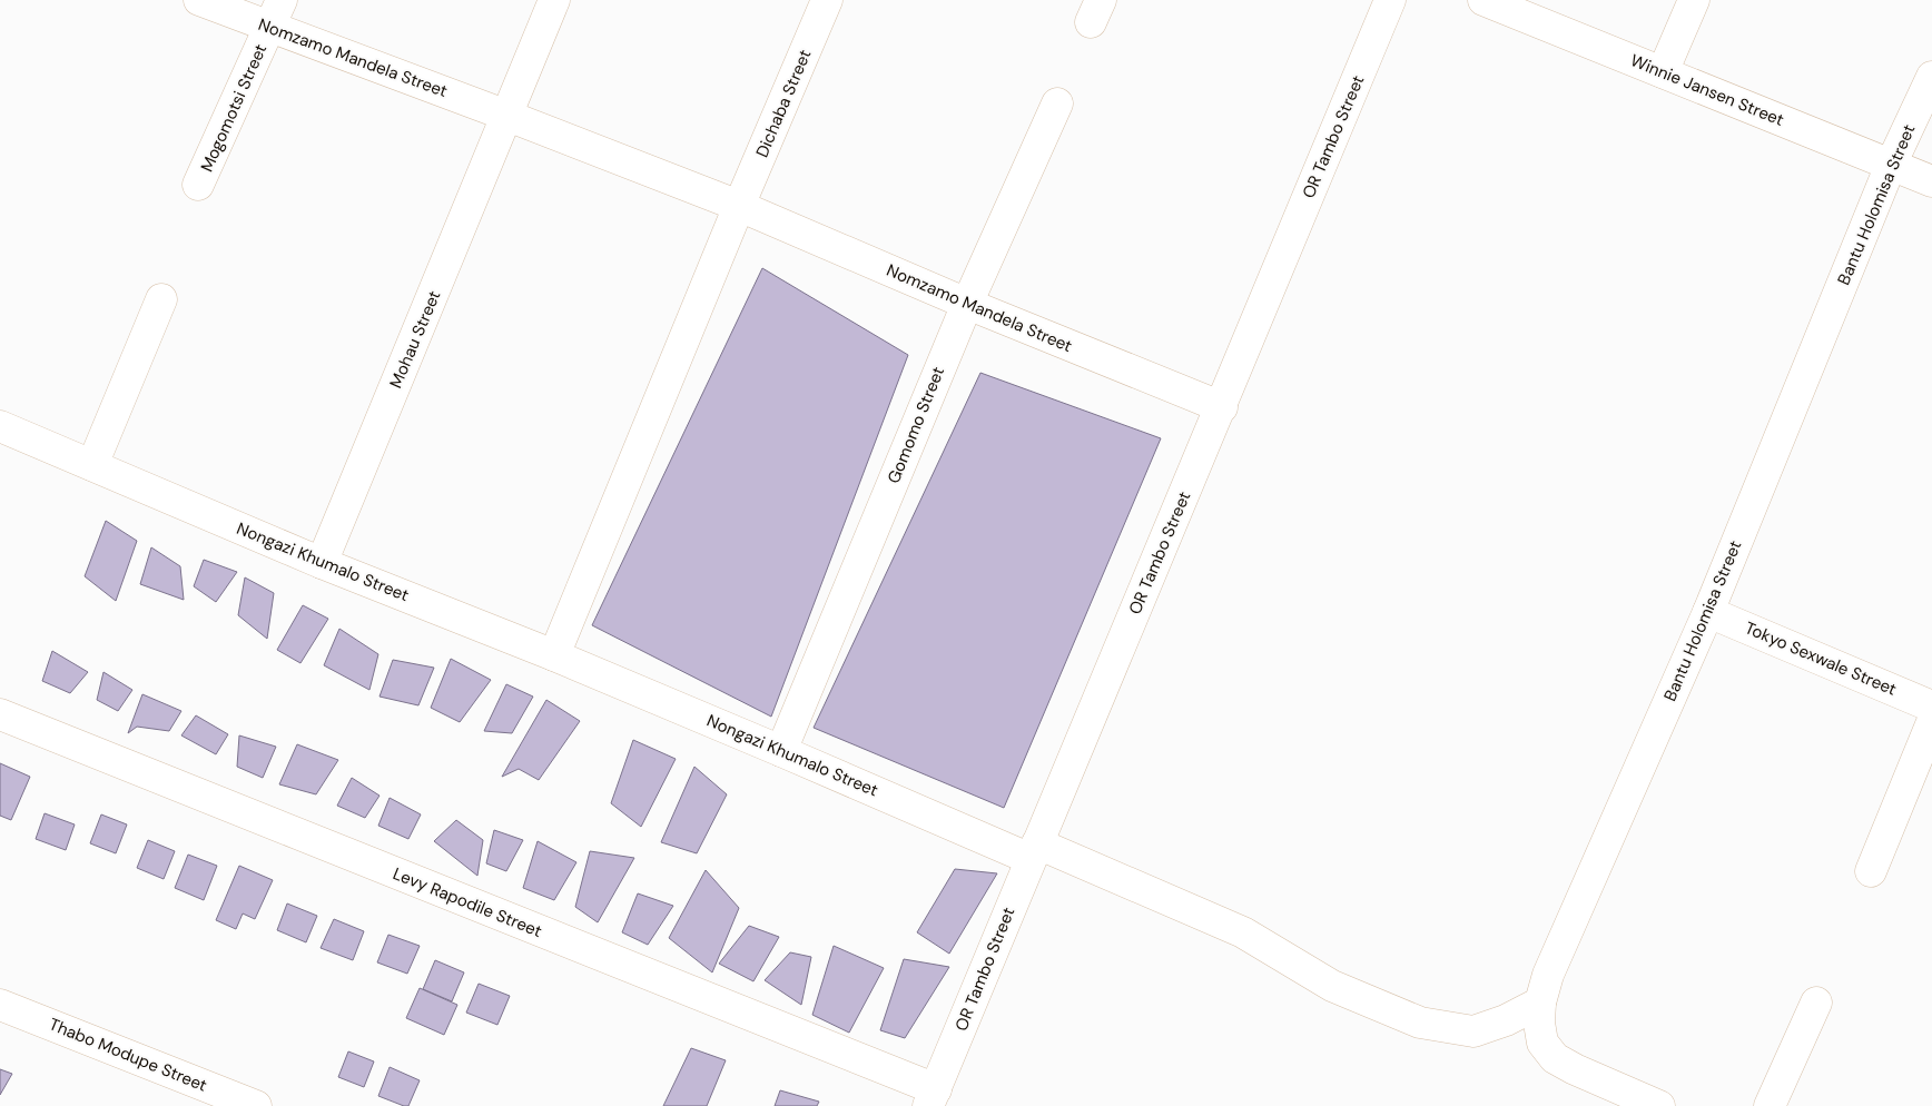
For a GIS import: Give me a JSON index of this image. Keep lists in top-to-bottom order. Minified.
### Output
{"streets":{"street":["Nomzamo Mandela Street","Winnie Jansen Street","Dichaba Street","Mogomotsi Street","OR Tambo Street","Bantu Holomisa Street","Mohau Street","Gomomo Street","Nongazi Khumalo Street","Tokyo Sexwale Street","Levy Rapodile Street","Thabo Modupe Street"]},"crossings":[["Nomzamo Mandela Street","Dichaba Street"],["Nomzamo Mandela Street","Mogomotsi Street"],["Nomzamo Mandela Street","OR Tambo Street"],["Nomzamo Mandela Street","Mohau Street"],["Nomzamo Mandela Street","Gomomo Street"],["Winnie Jansen Street","Bantu Holomisa Street"],["OR Tambo Street","Nongazi Khumalo Street"],["OR Tambo Street","Levy Rapodile Street"],["Bantu Holomisa Street","Nongazi Khumalo Street"],["Bantu Holomisa Street","Tokyo Sexwale Street"],["Mohau Street","Nongazi Khumalo Street"],["Gomomo Street","Nongazi Khumalo Street"]]}
